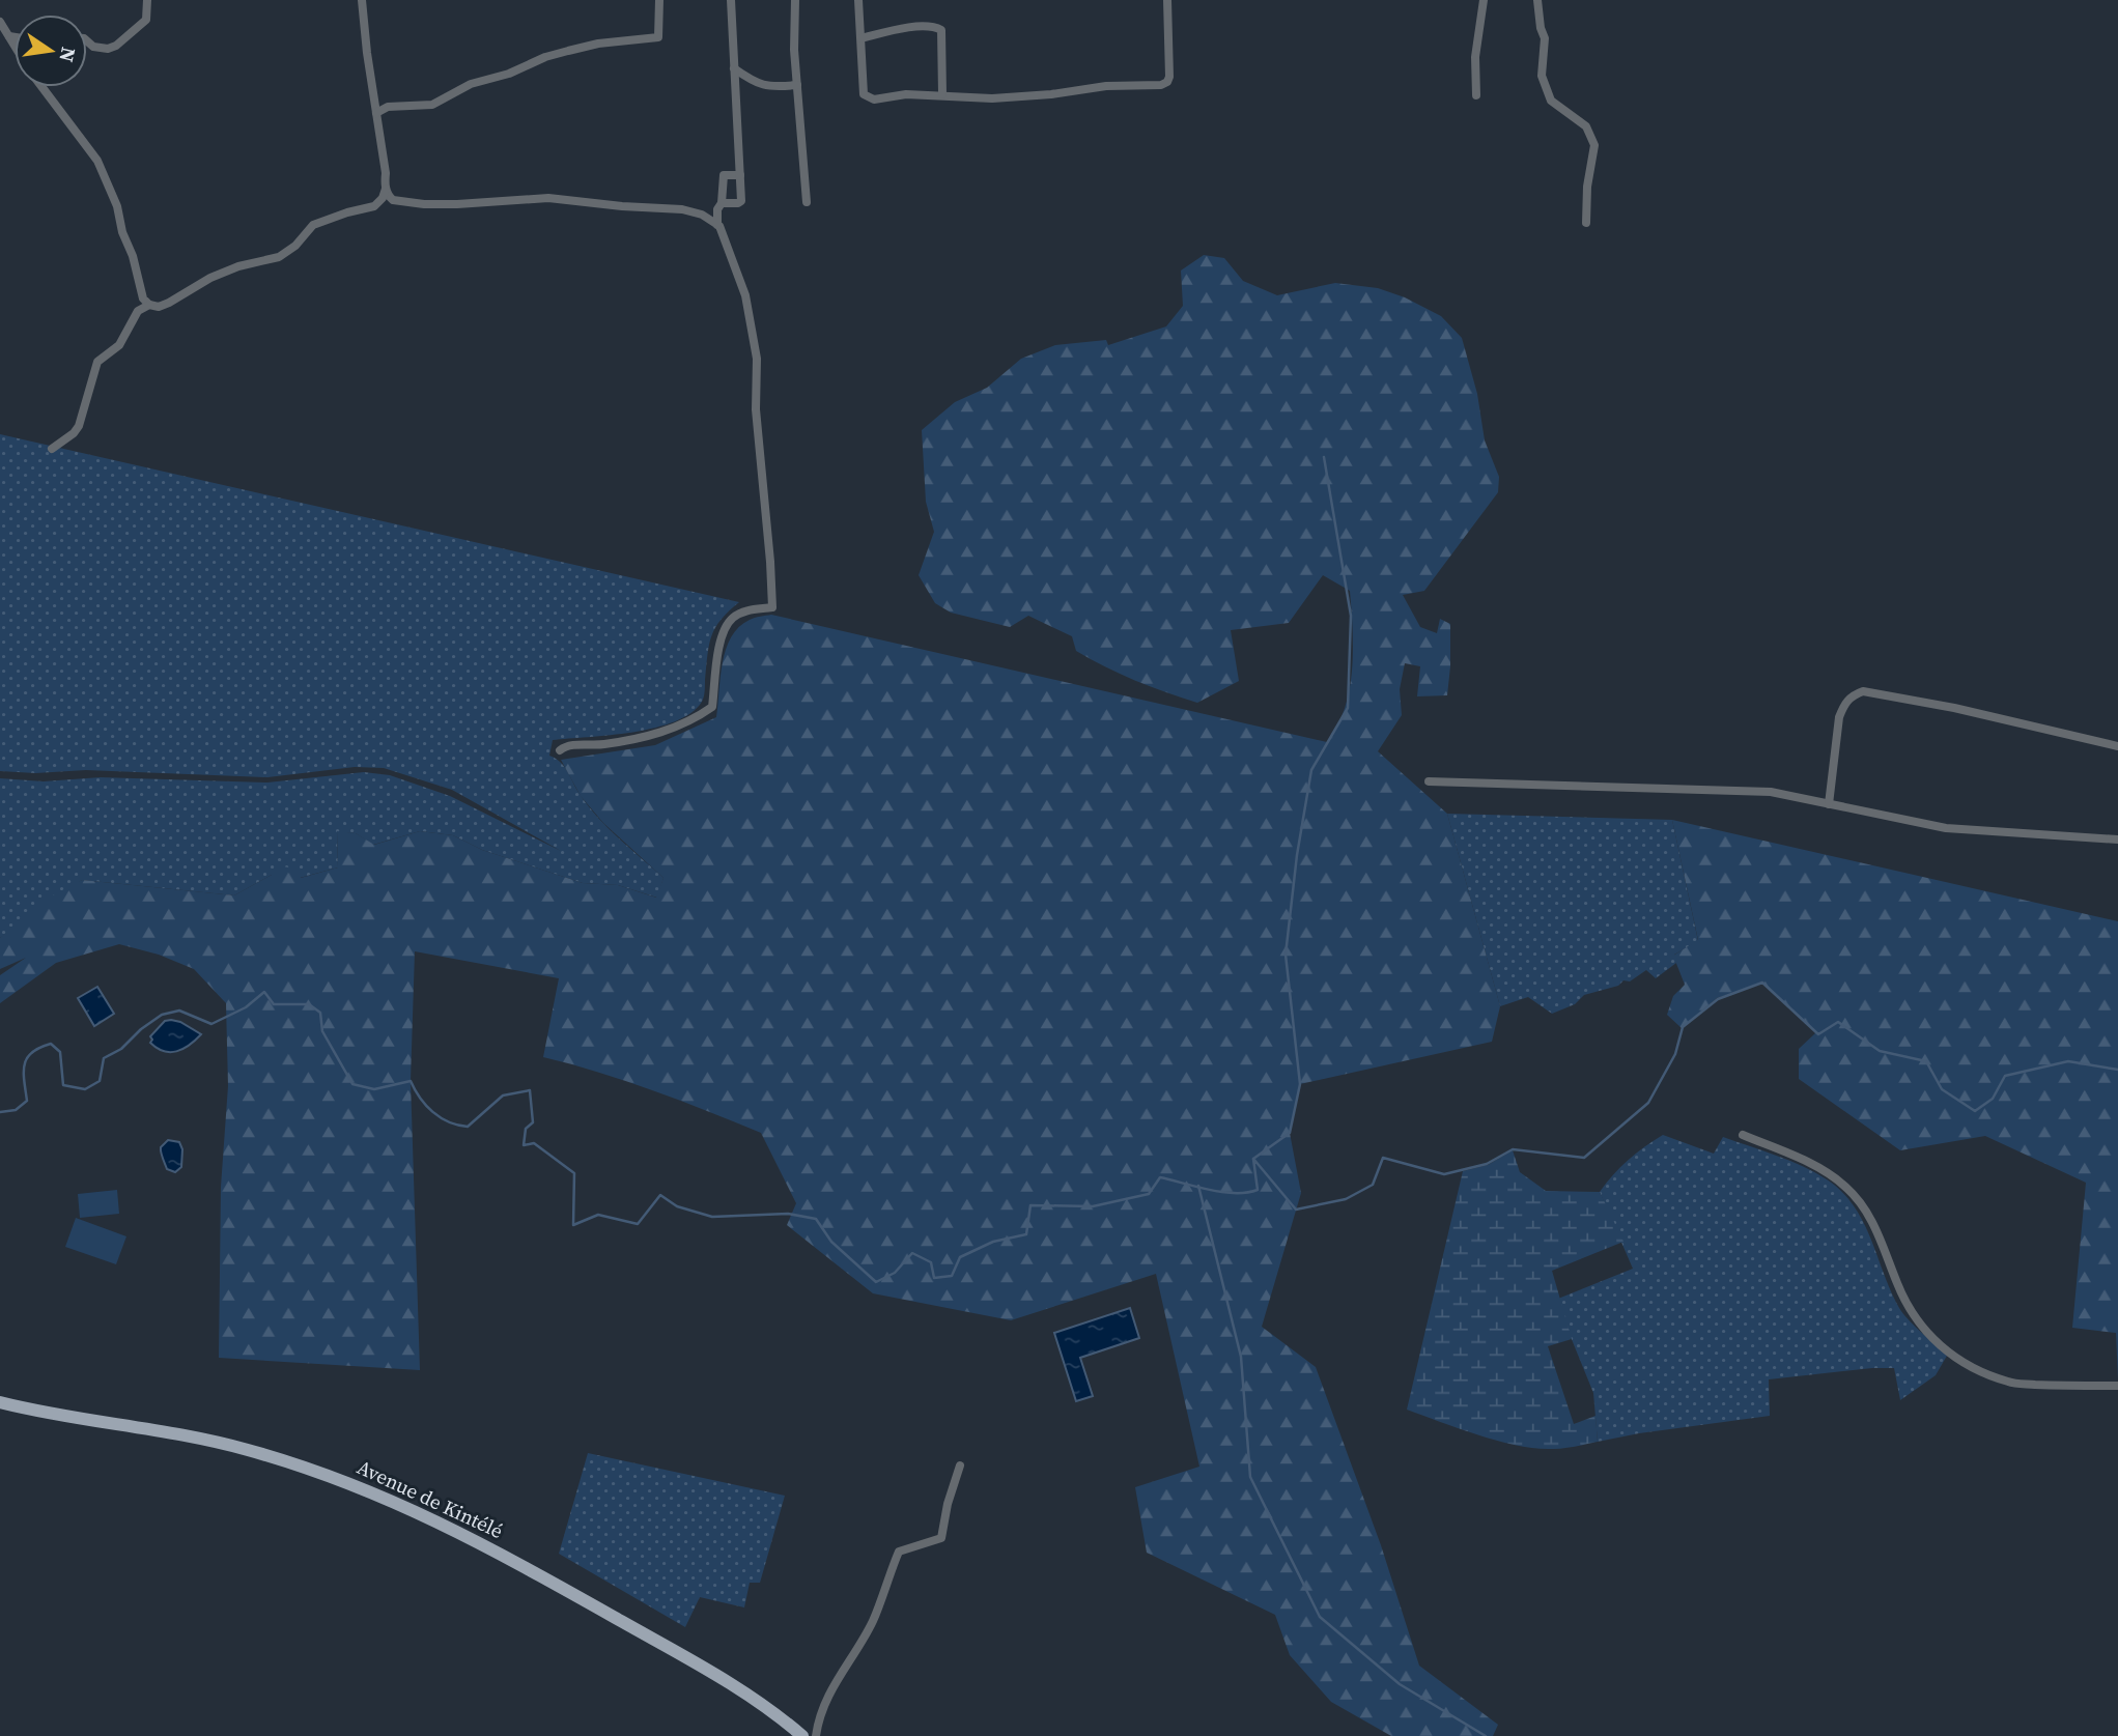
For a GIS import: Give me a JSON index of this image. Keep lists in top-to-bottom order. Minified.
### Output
{"streets":{"main road":["Avenue de Kintélé"]},"north":"right"}
